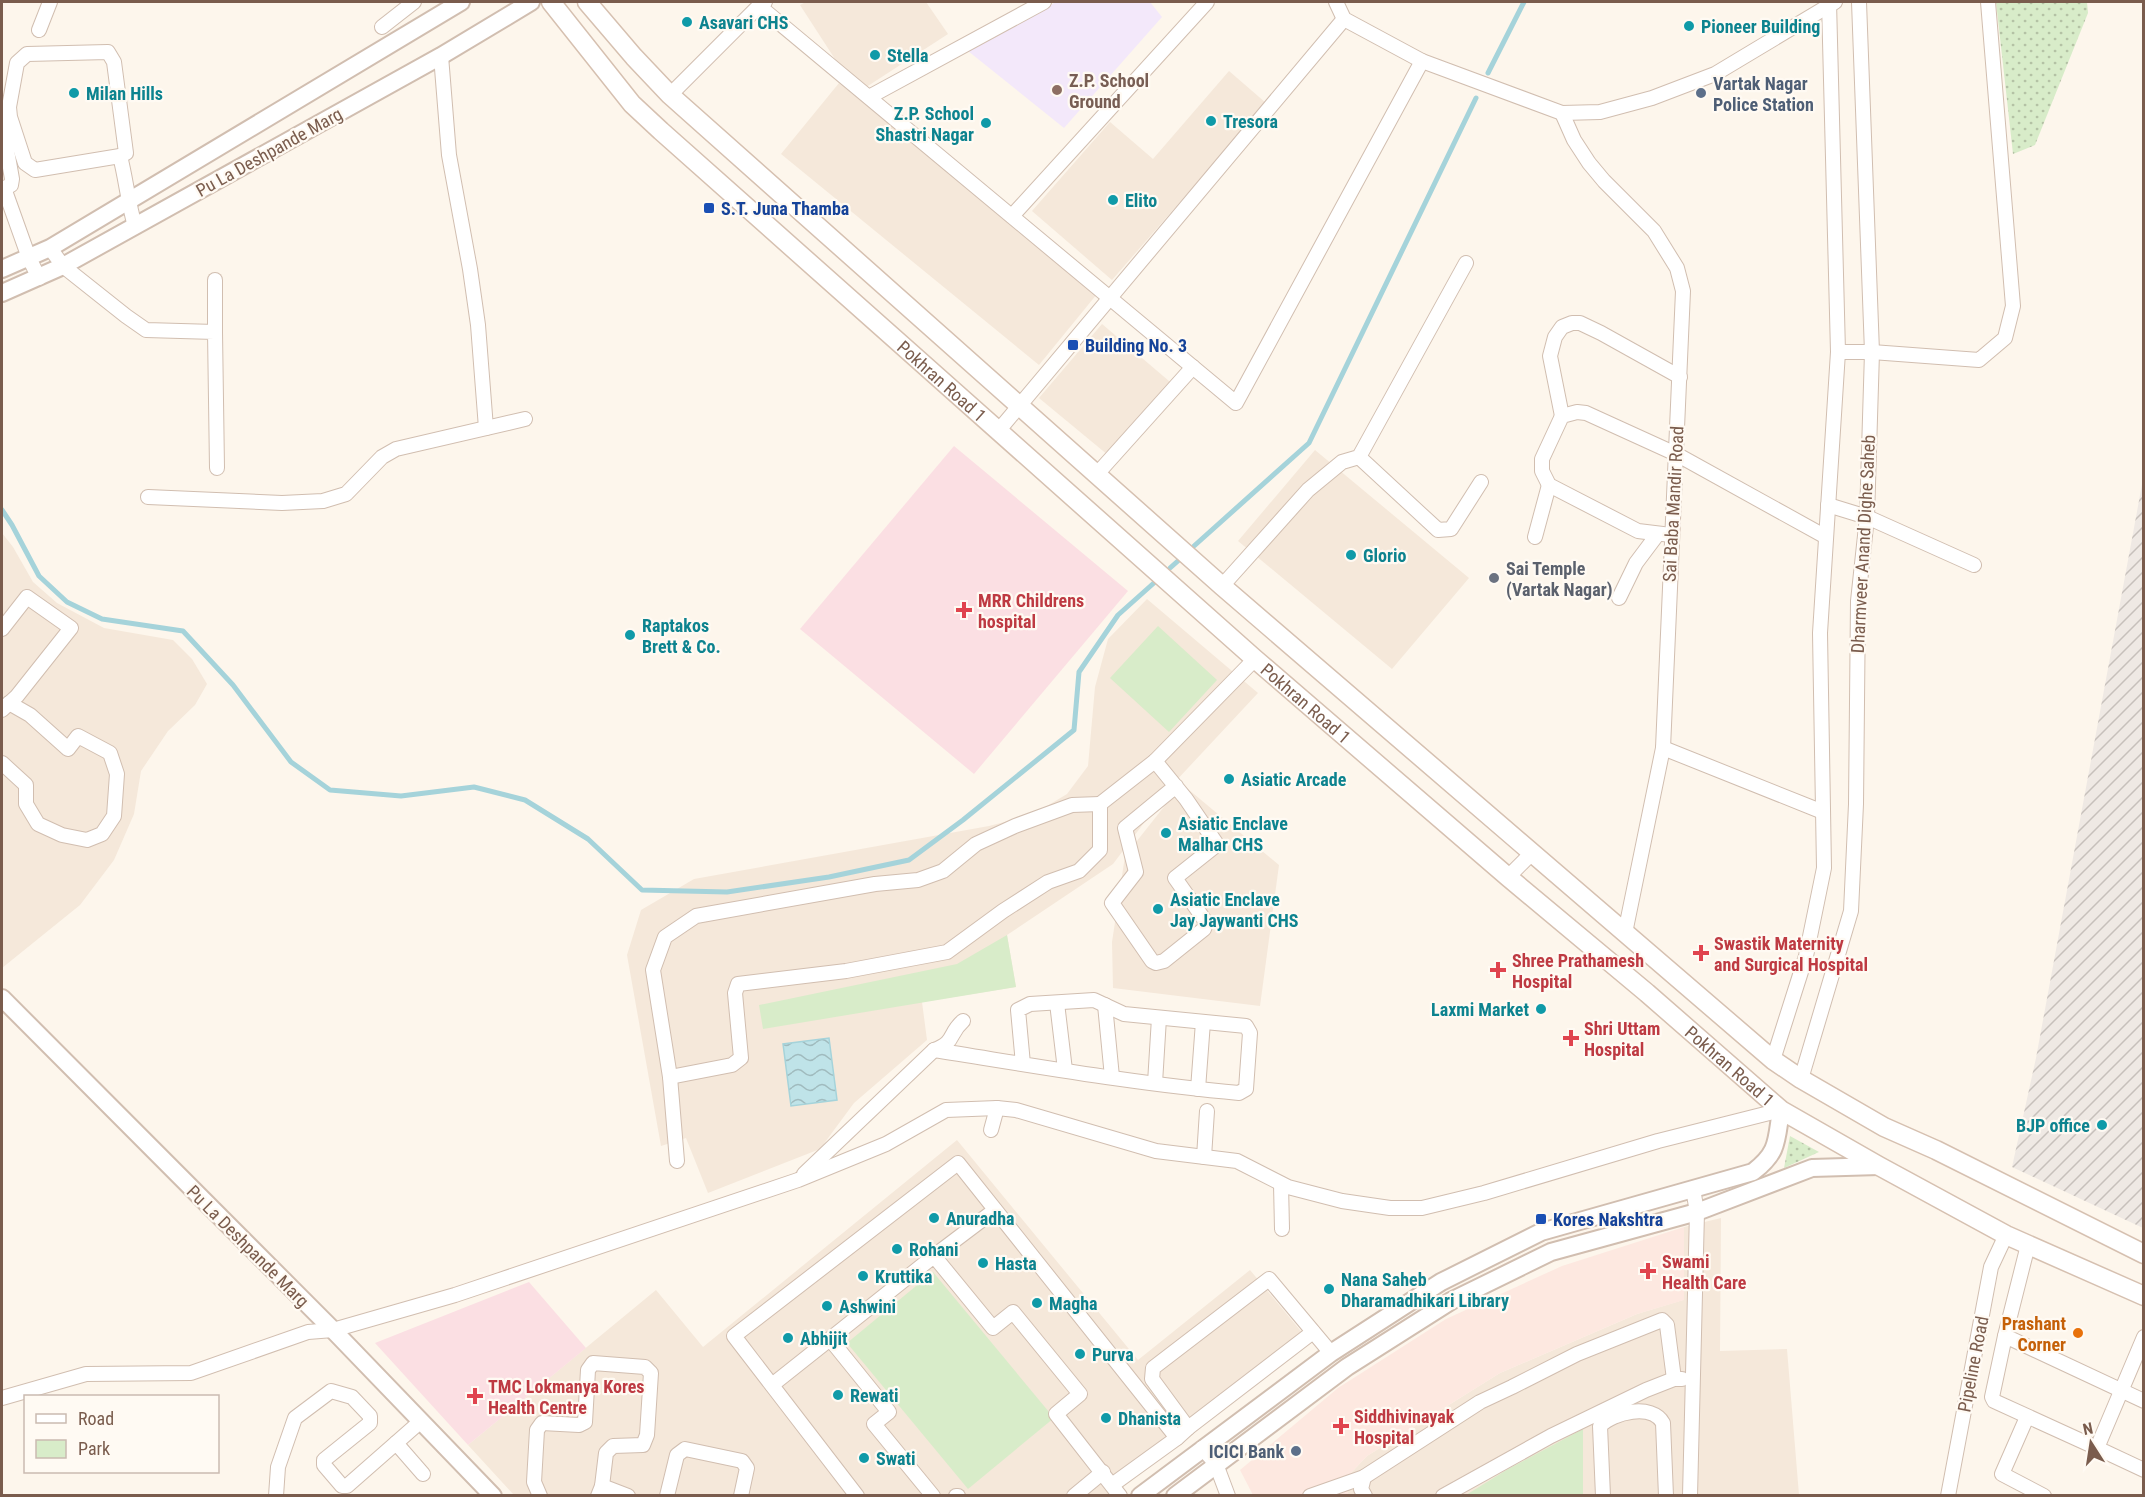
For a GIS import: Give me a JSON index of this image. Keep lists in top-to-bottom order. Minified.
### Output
{"streets":{"main road":["Pokhran Road 1"],"street":["Pu La Deshpande Marg","Sai Baba Mandir Road","Dharmveer Anand Dighe Saheb","Pipeline Road"]},"crossings":[["Pokhran Road 1","Sai Baba Mandir Road"],["Pokhran Road 1","Dharmveer Anand Dighe Saheb"],["Pokhran Road 1","Pipeline Road"]],"places":{"other":["Asavari CHS","Pioneer Building","Stella","Z.P. School Ground","Milan Hills","Vartak Nagar Police Station","Tresora","Z.P. School Shastri Nagar","Elito","Glorio","Sai Temple (Vartak Nagar)","Raptakos Brett & Co.","Asiatic Arcade","Asiatic Enclave Malhar CHS","Asiatic Enclave Jay Jaywanti CHS","Laxmi Market","BJP office","Anuradha","Rohani","Hasta","Kruttika","Nana Saheb Dharamadhikari Library","Magha","Ashwini","Prashant Corner","Abhijit","Purva","Rewati","Dhanista","ICICI Bank","Swati"],"transit":["S.T. Juna Thamba","Building No. 3","Kores Nakshtra"],"health":["MRR Childrens hospital","Swastik Maternity and Surgical Hospital","Shree Prathamesh Hospital","Shri Uttam Hospital","Swami Health Care","TMC Lokmanya Kores Health Centre","Siddhivinayak Hospital"]},"legend":["Road","Park"],"north":"top"}
